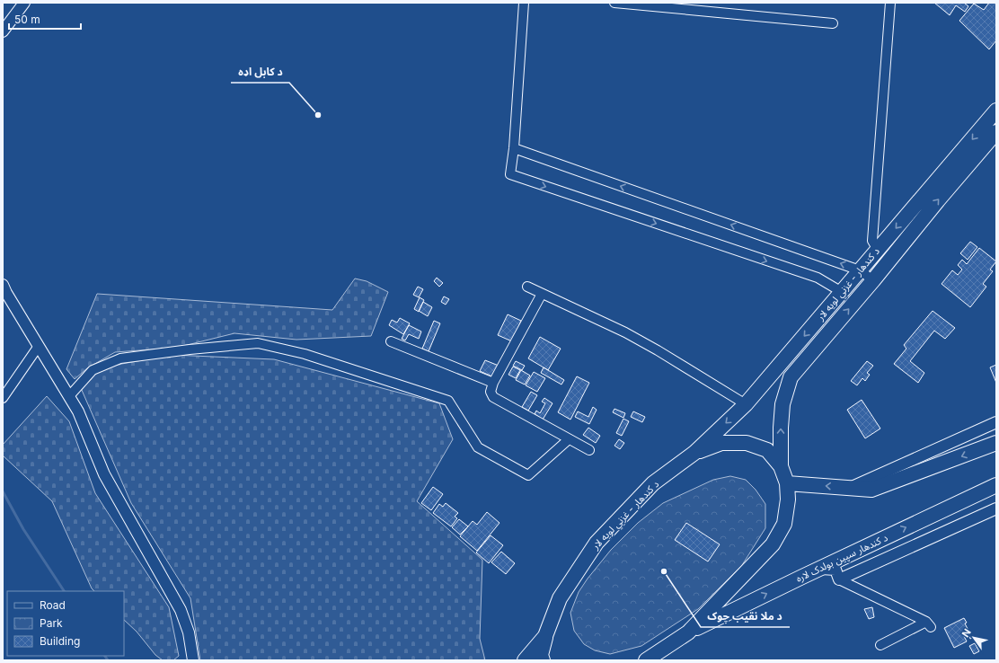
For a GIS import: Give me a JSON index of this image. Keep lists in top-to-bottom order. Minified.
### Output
{"streets":{"highway":["د کندهار - غزني لويه لار","د کندهار سپین بولدک لاره"]},"crossings":[["د کندهار - غزني لويه لار","د کندهار سپین بولدک لاره"]],"places":["د کابل اډه","د ملا نقيب چوک"],"legend":["Road","Park","Building"],"scale_bar":"50 m","north":"top left"}
